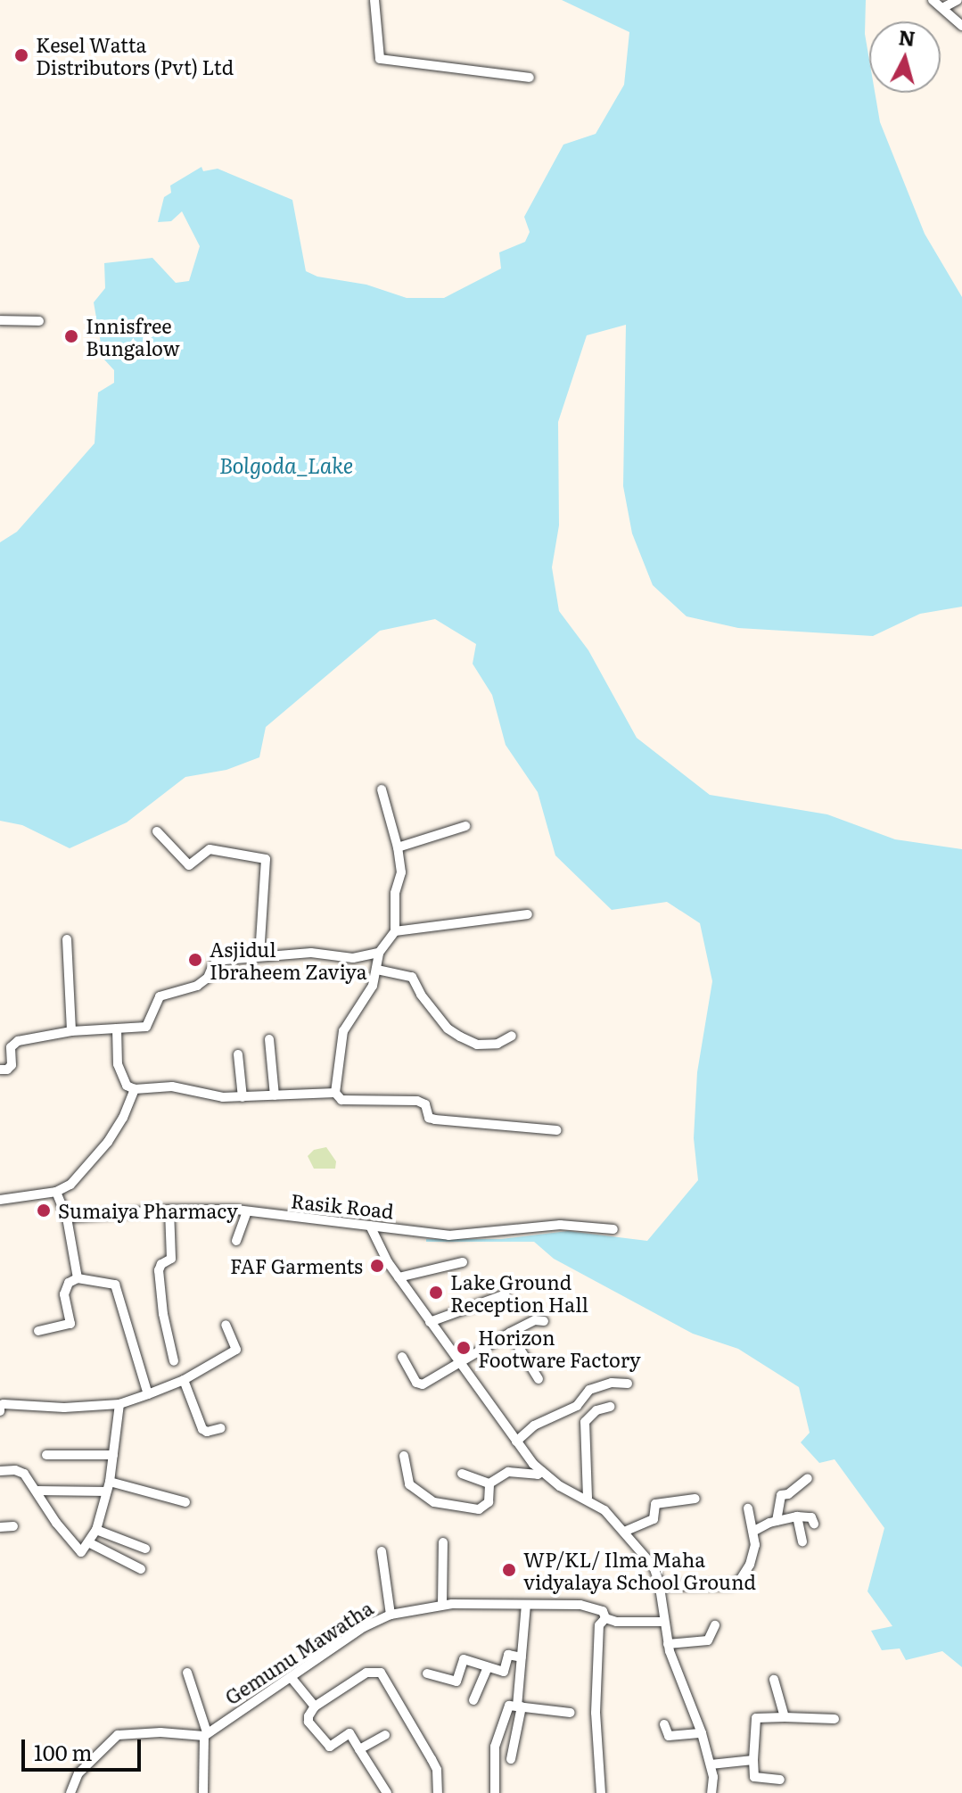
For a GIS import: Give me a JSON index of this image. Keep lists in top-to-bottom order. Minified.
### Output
{"streets":{"street":["Rasik Road","Gemunu Mawatha"]},"water":["Bolgoda_Lake"],"places":["Kesel Watta Distributors (Pvt) Ltd","Innisfree Bungalow","Asjidul Ibraheem Zaviya","Sumaiya Pharmacy","FAF Garments","Lake Ground Reception Hall","Horizon Footware Factory","WP/KL/ Ilma Maha vidyalaya School Ground"],"scale_bar":"100 m","north":"top"}
